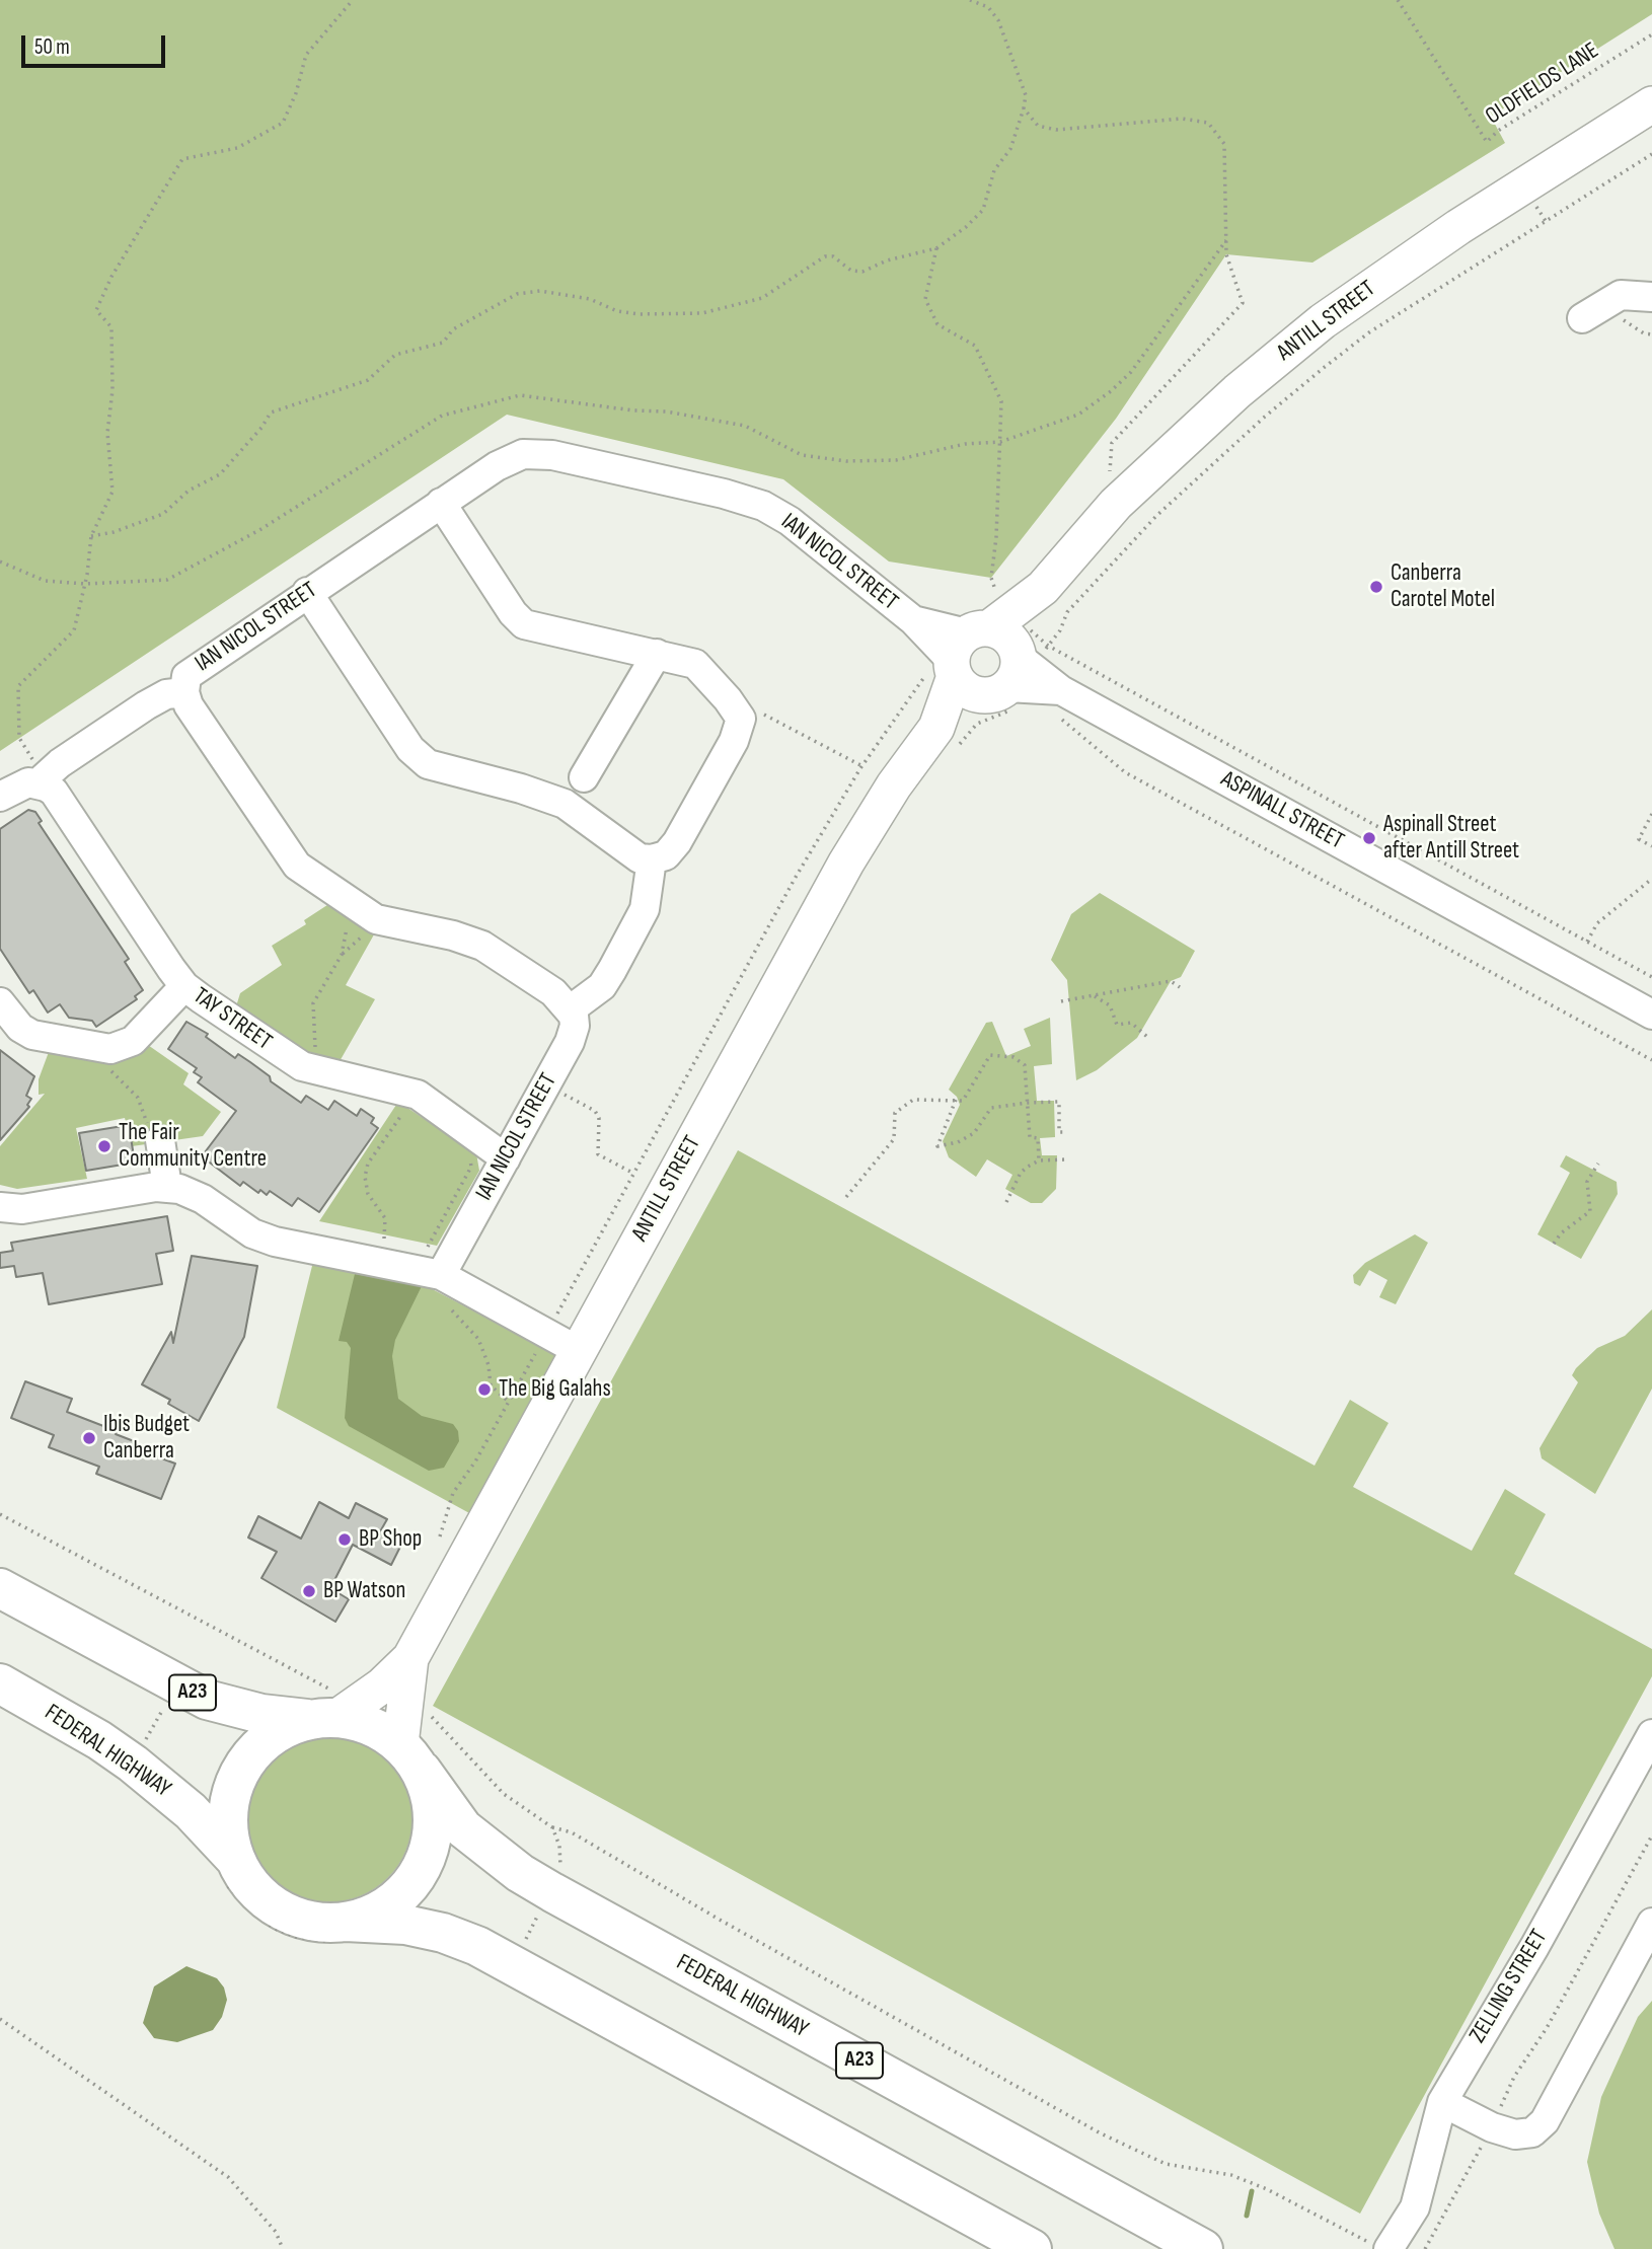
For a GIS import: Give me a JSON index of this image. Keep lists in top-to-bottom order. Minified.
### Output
{"streets":{"highway":["A23","FEDERAL HIGHWAY"],"main road":["ANTILL STREET"],"street":["IAN NICOL STREET","ASPINALL STREET","TAY STREET","ZELLING STREET"],"path":["OLDFIELDS LANE"]},"crossings":[["ANTILL STREET","IAN NICOL STREET"],["ANTILL STREET","ASPINALL STREET"],["ANTILL STREET","A23"],["ANTILL STREET","FEDERAL HIGHWAY"],["IAN NICOL STREET","ASPINALL STREET"],["IAN NICOL STREET","TAY STREET"],["A23","FEDERAL HIGHWAY"]],"places":["Canberra Carotel Motel","Aspinall Street after Antill Street","The Fair Community Centre","The Big Galahs","Ibis Budget Canberra","BP Shop","BP Watson"],"scale_bar":"50 m"}
